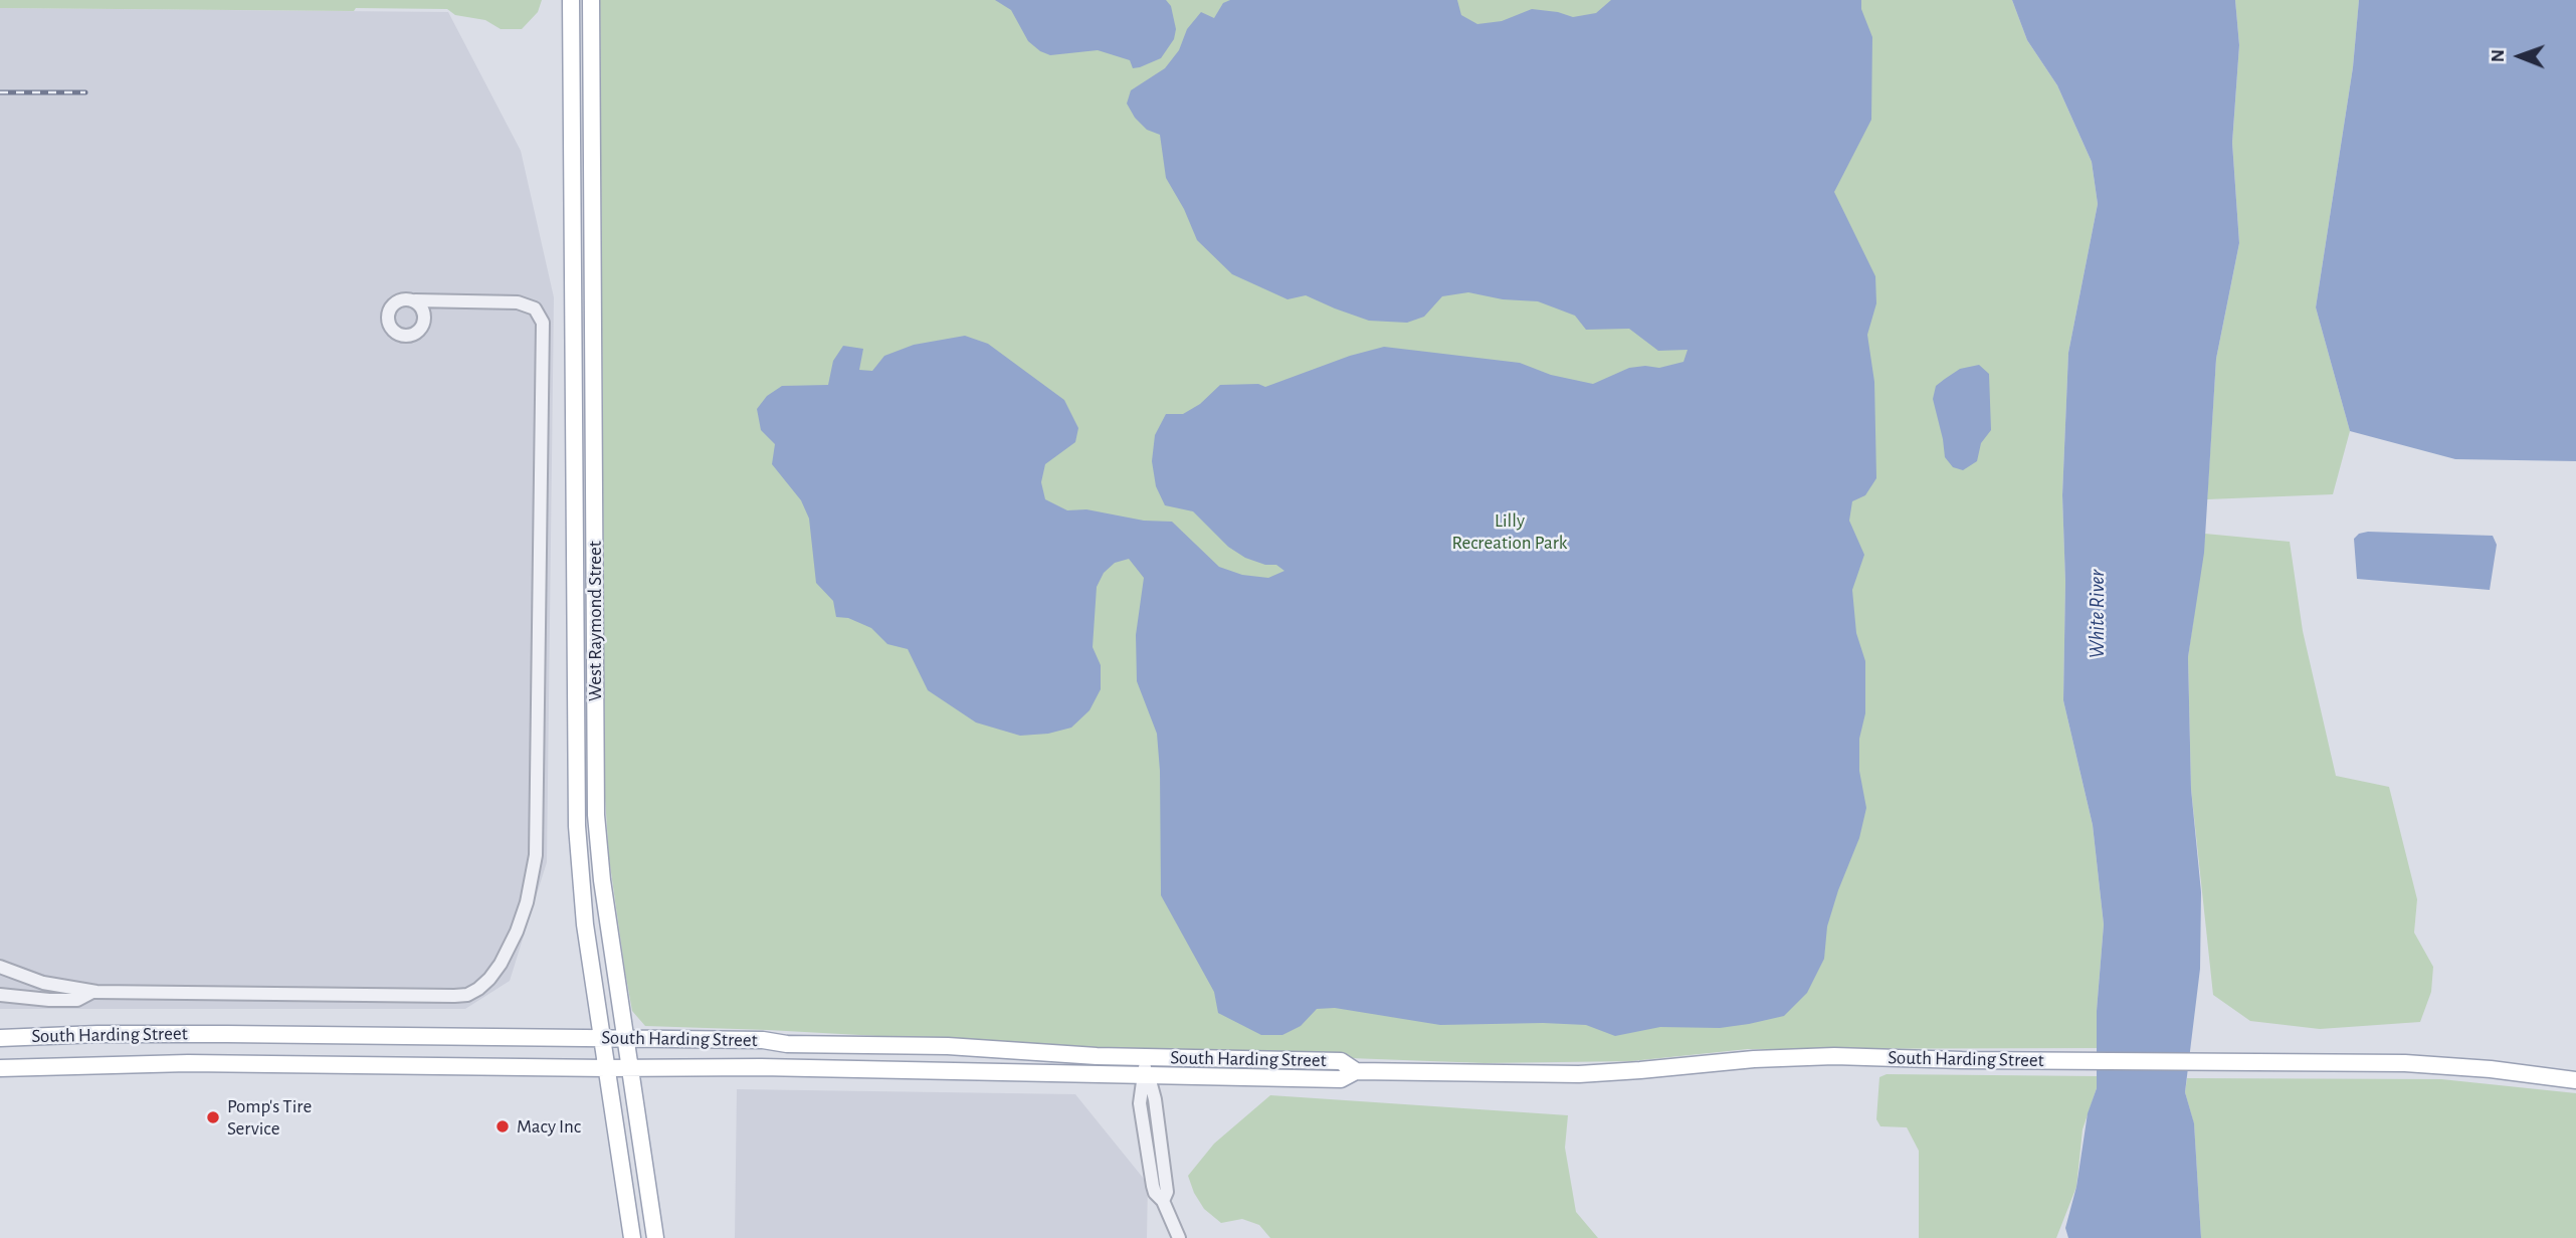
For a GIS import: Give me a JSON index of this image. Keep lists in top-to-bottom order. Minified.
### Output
{"streets":{"main road":["West Raymond Street","South Harding Street"]},"crossings":[["West Raymond Street","South Harding Street"]],"water":["White River"],"parks":["Lilly Recreation Park"],"places":["Pomp's Tire Service","Macy Inc"],"north":"left"}
